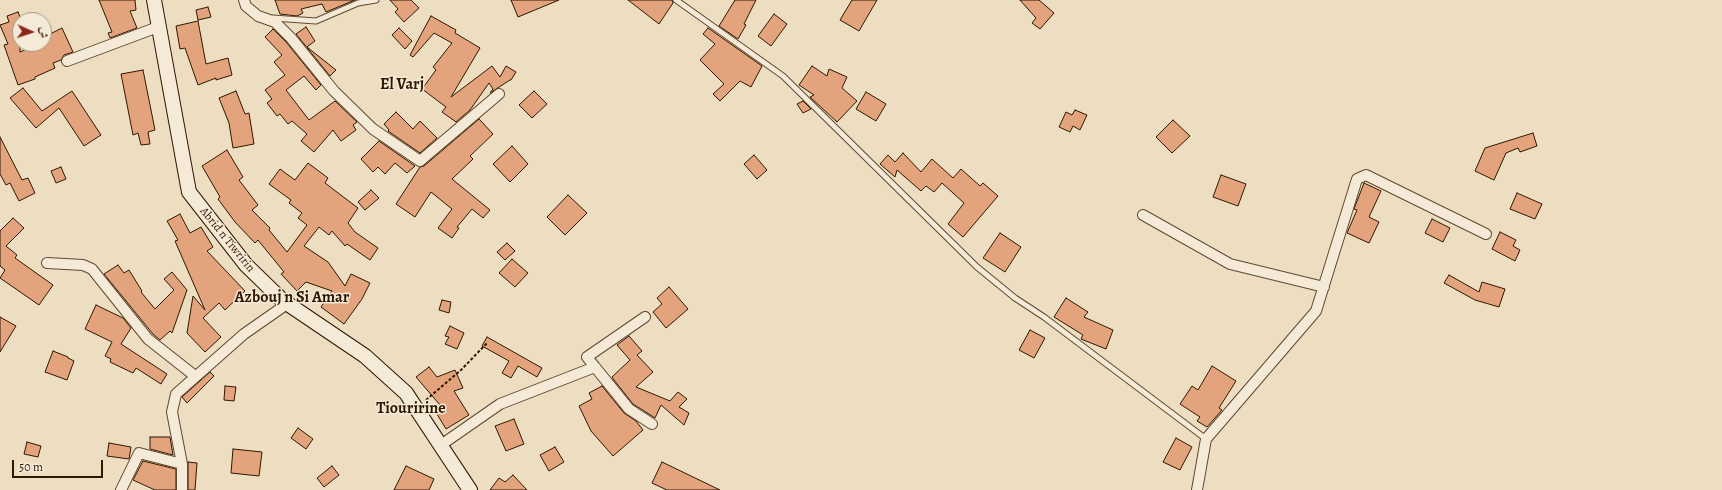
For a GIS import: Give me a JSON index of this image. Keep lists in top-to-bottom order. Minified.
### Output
{"streets":{"street":["Abrid n Tiwririn"]},"districts":["El Varj","Azbouj n Si Amar","Tiouririne"],"scale_bar":"50 m","north":"right"}
